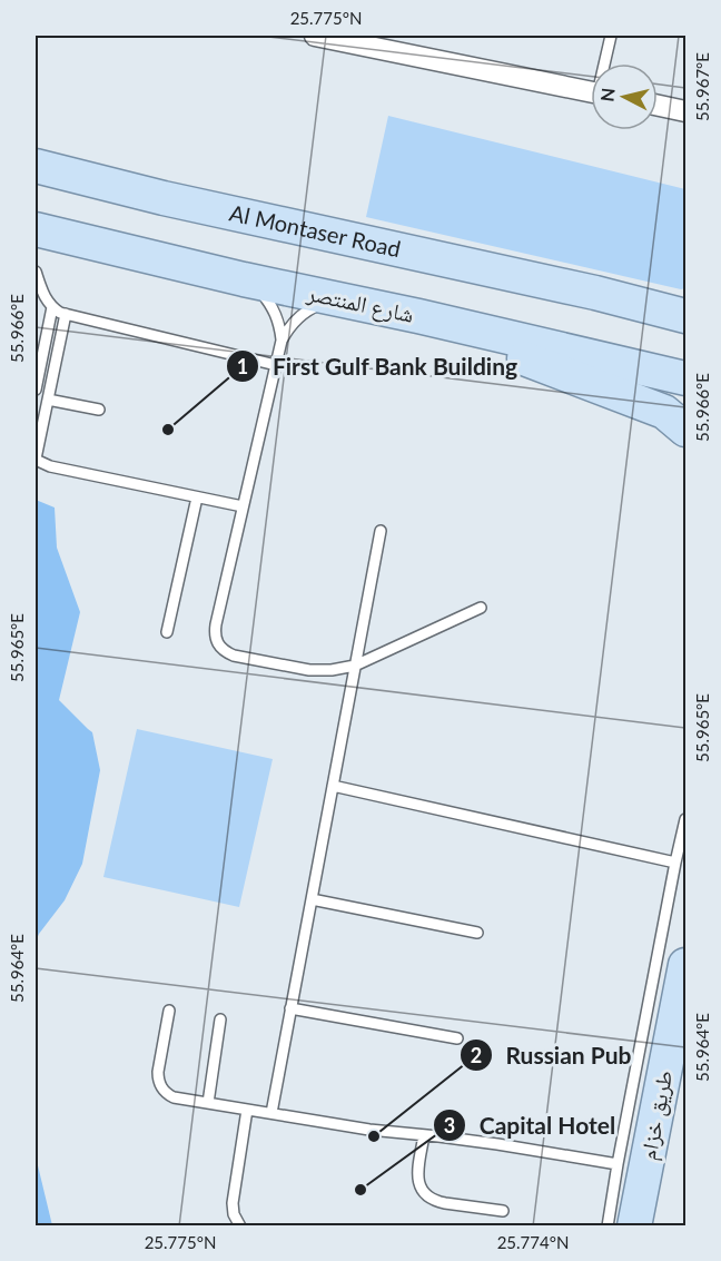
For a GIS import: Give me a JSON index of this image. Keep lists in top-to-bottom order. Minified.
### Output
{"streets":{"main road":["Al Montaser Road","شارع المنتصر","طريق خزام"]},"places":["First Gulf Bank Building","Russian Pub","Capital Hotel"],"north":"left","coordinates":["25.775°N","55.967°E","55.966°E","55.965°E","55.964°E","25.774°N"]}
